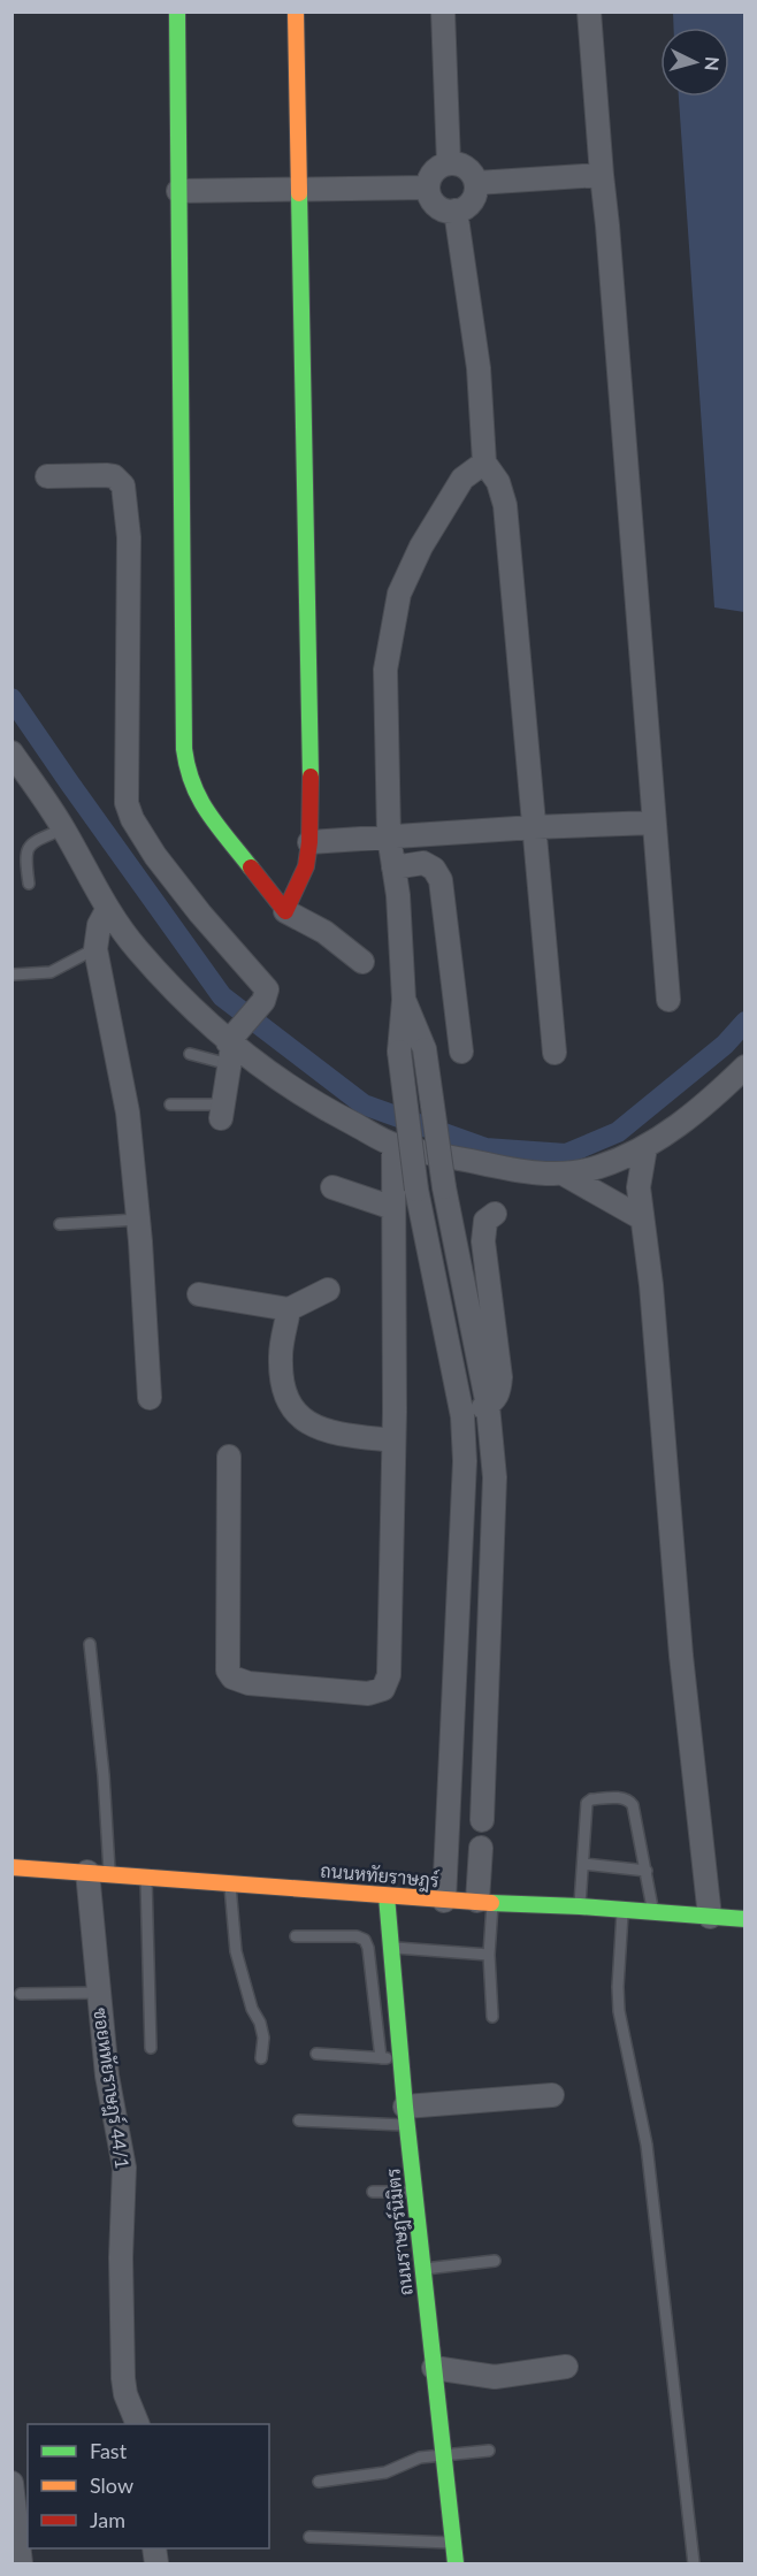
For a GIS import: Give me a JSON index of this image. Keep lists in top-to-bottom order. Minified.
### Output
{"streets":{"street":["ถนนหทัยราษฎร์","ซอยหทัยราษฎร์ 44/1","ถนนราษฎร์นิมิตร"]},"crossings":[["ถนนหทัยราษฎร์","ซอยหทัยราษฎร์ 44/1"],["ถนนหทัยราษฎร์","ถนนราษฎร์นิมิตร"]],"legend":["Fast","Slow","Jam"],"north":"right"}
